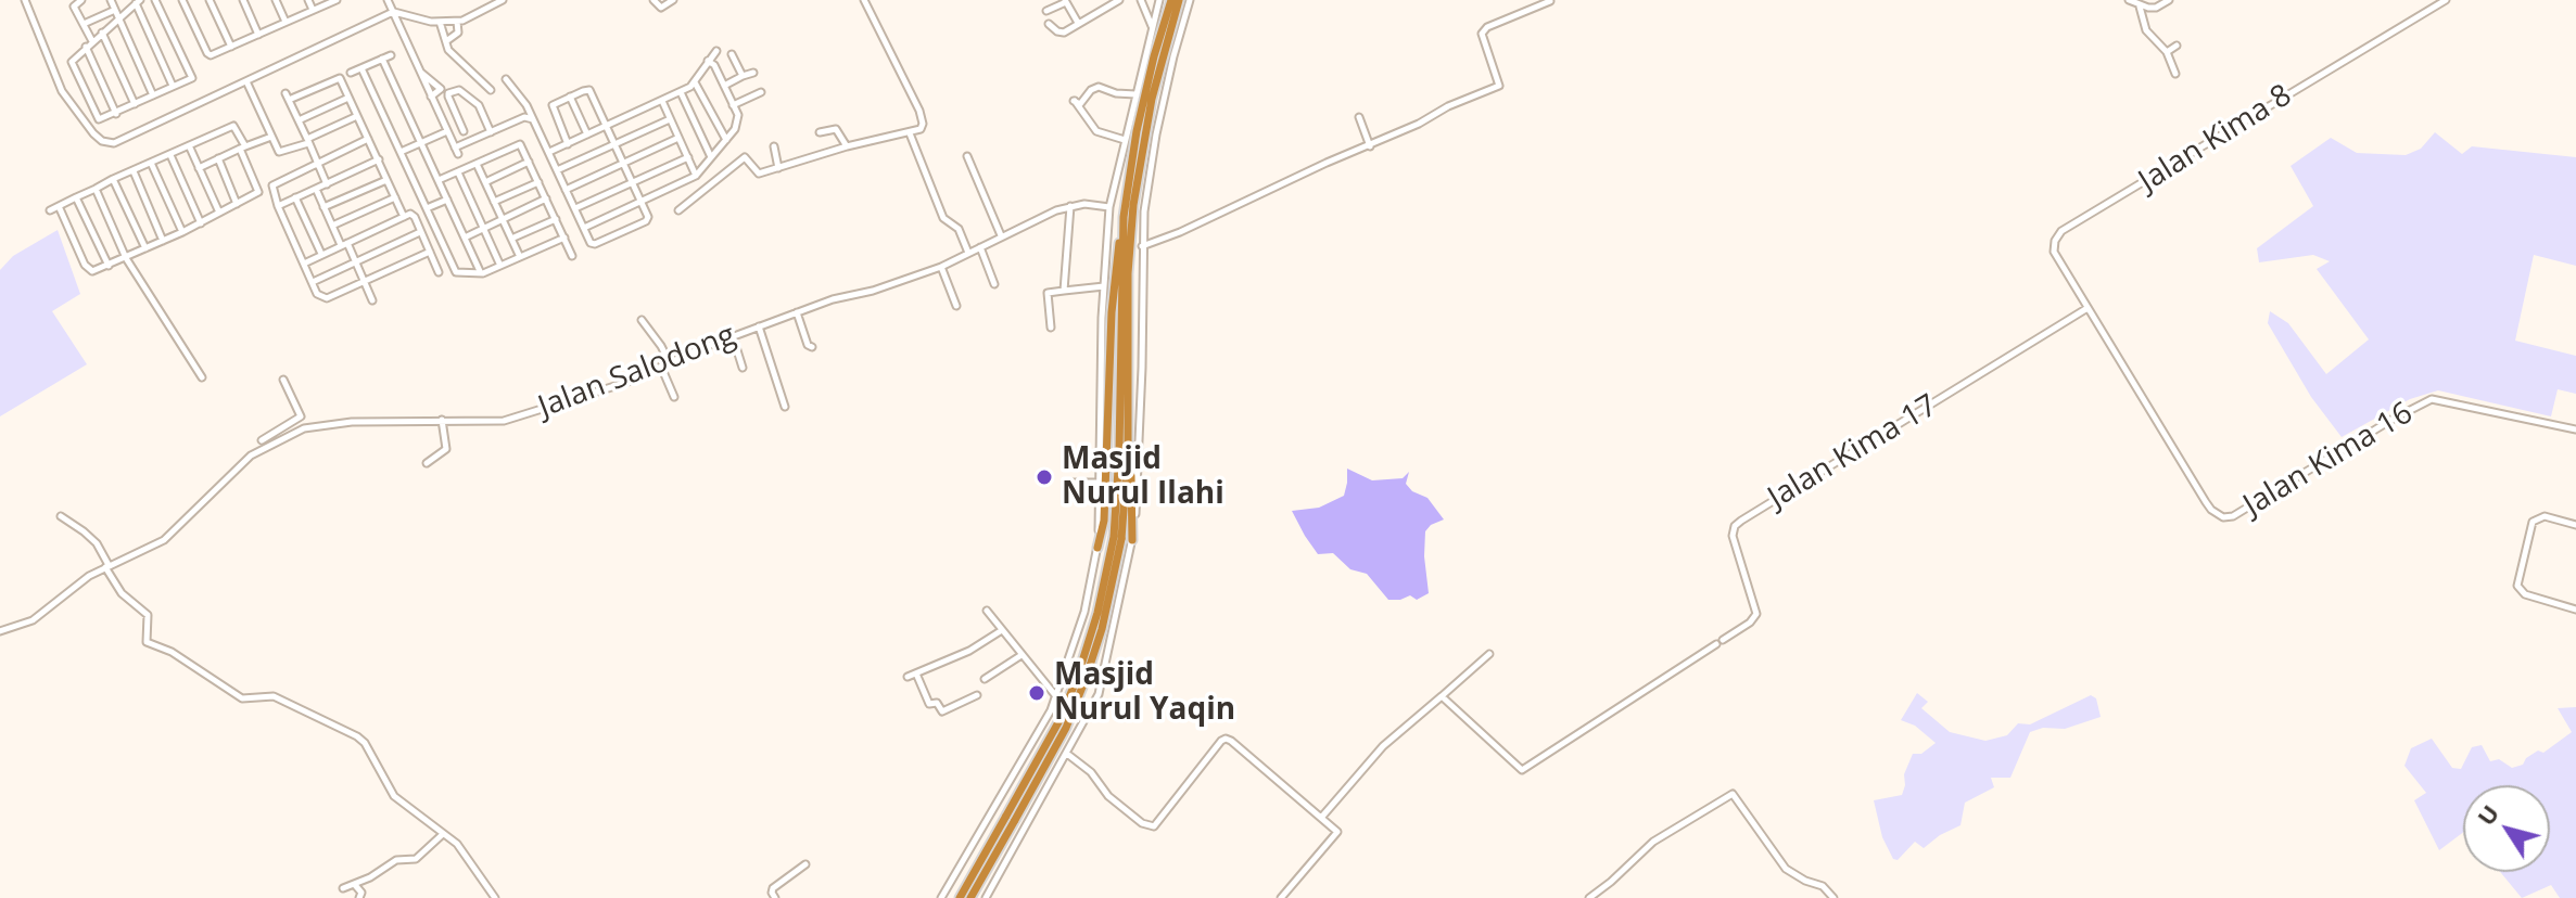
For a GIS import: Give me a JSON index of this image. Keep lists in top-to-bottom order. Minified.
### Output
{"streets":{"street":["Jalan Kima 8","Jalan Salodong","Jalan Kima 17","Jalan Kima 16"]},"crossings":[["Jalan Kima 8","Jalan Kima 17"],["Jalan Kima 8","Jalan Kima 16"],["Jalan Kima 17","Jalan Kima 16"]],"places":["Masjid Nurul Ilahi","Masjid Nurul Yaqin"],"north":"top left"}
